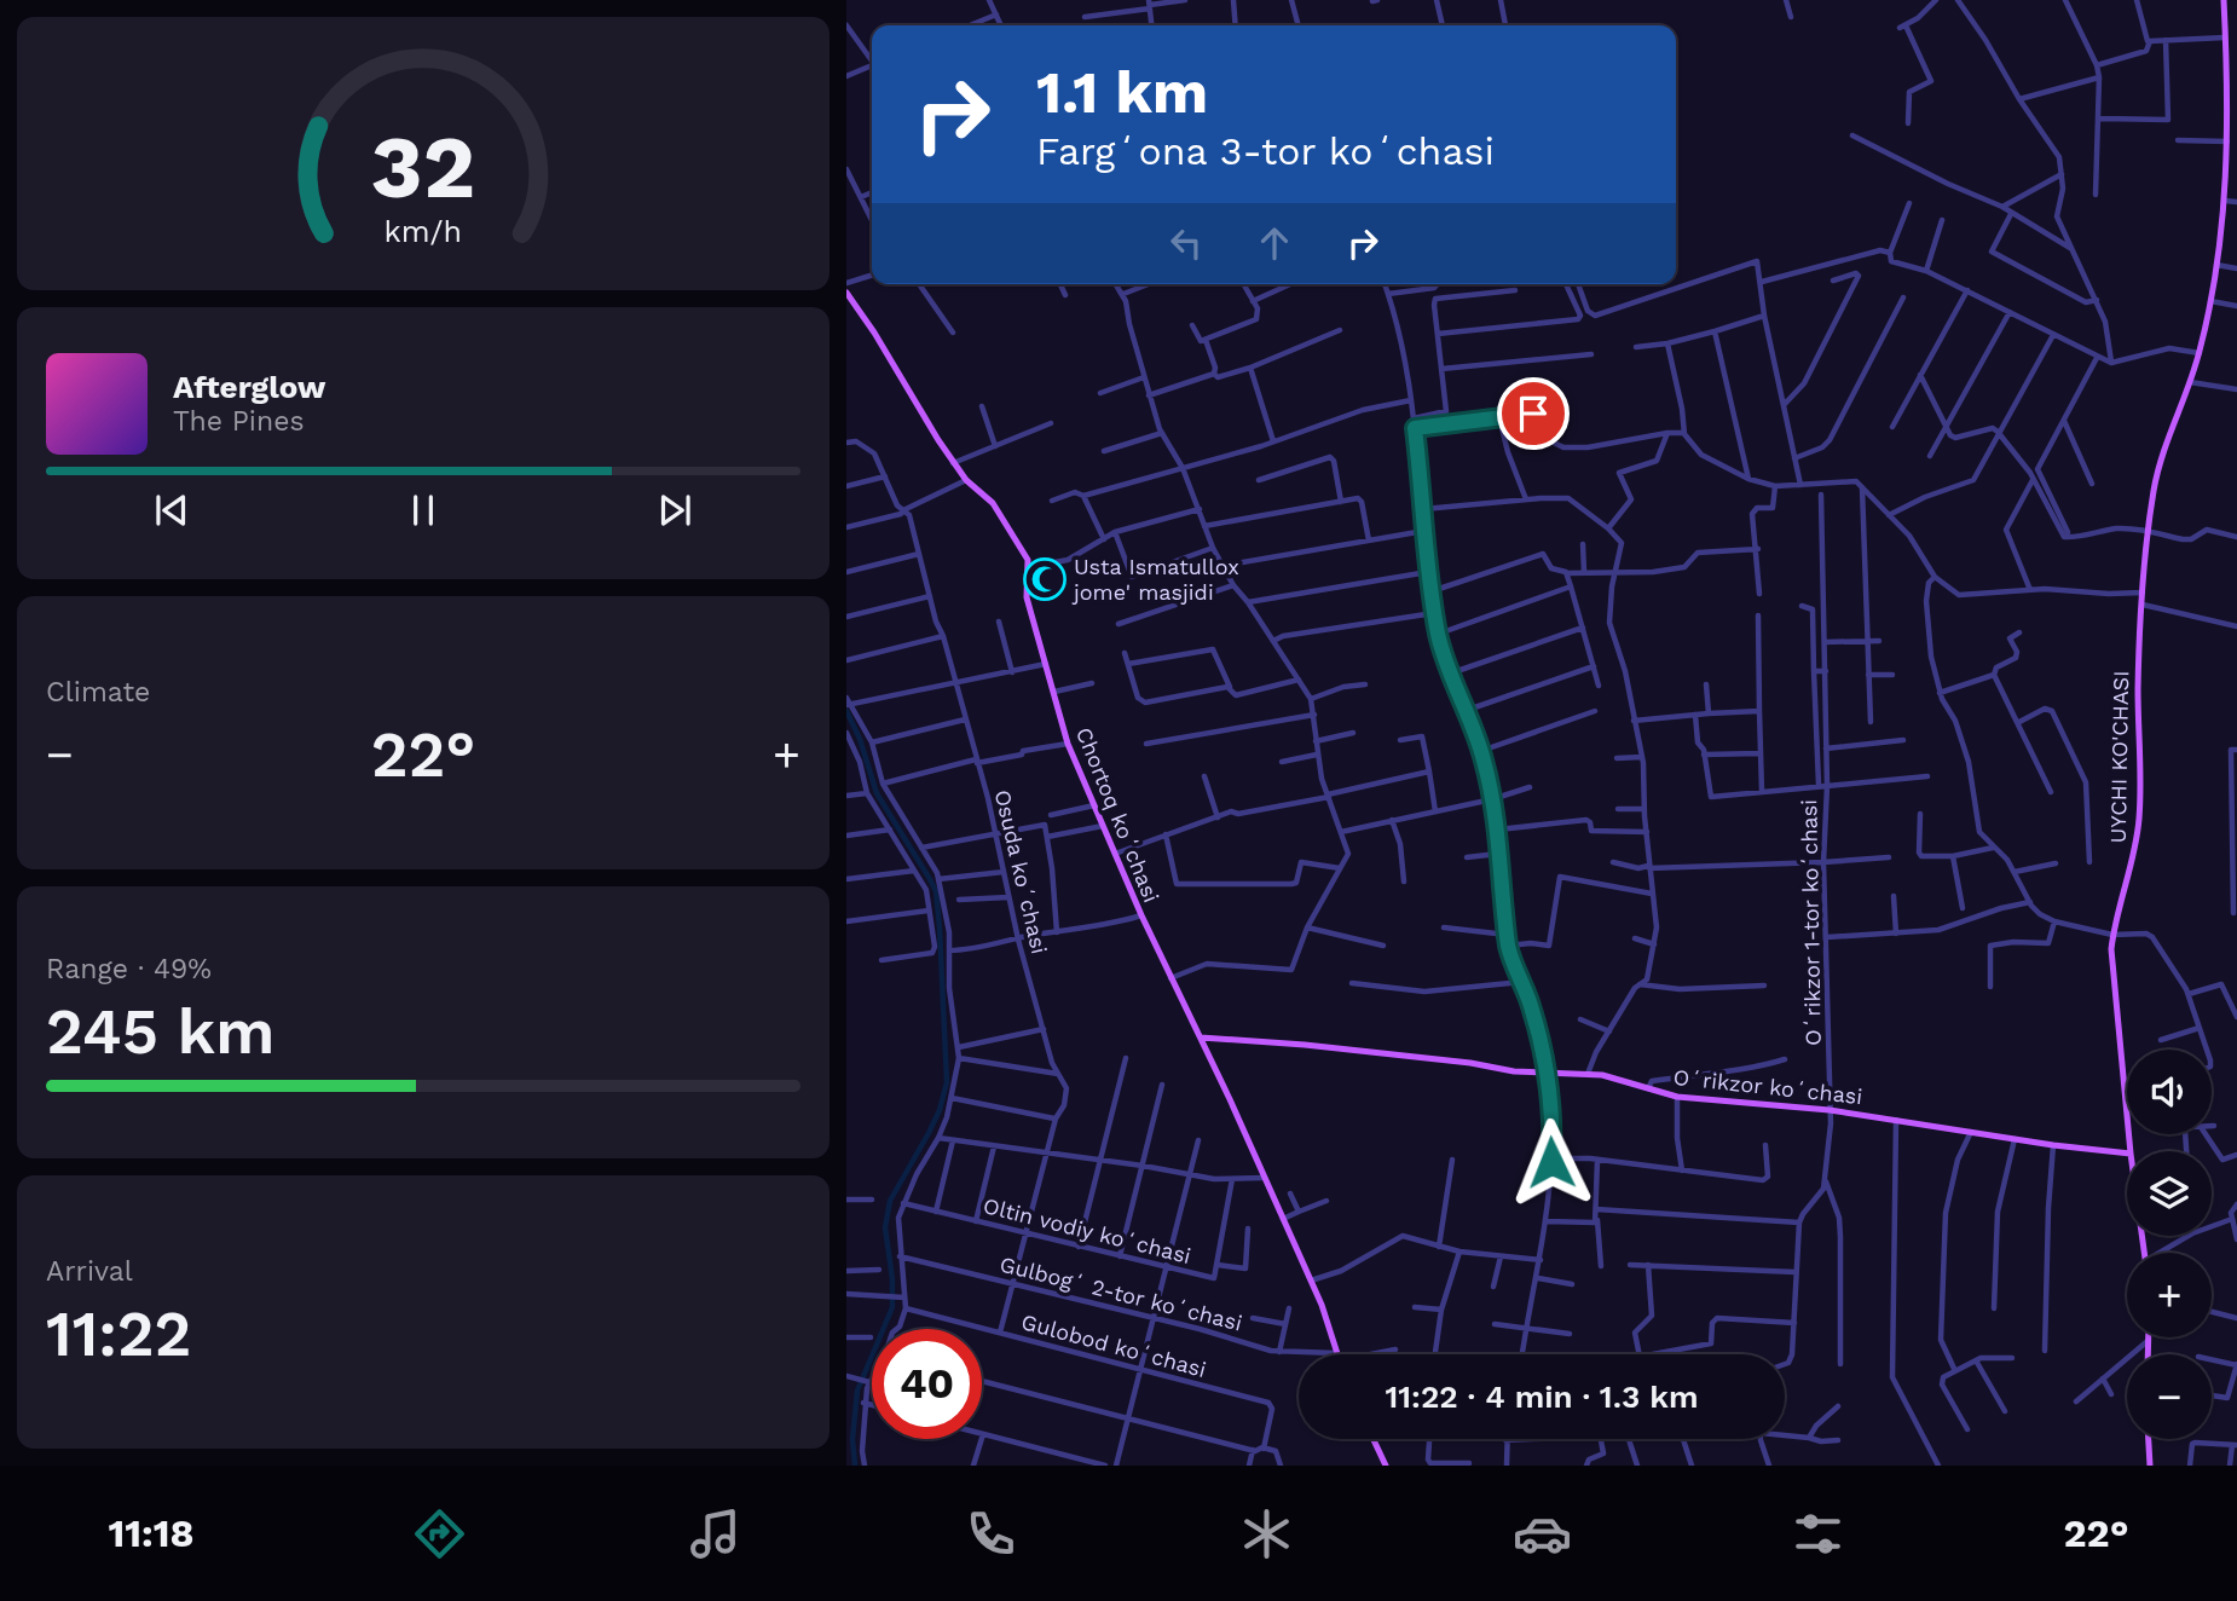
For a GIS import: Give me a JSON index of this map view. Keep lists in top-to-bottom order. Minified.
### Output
{"streets":{"main road":["UYCHI KO'CHASI","Chortoq koʻchasi","Oʻrikzor koʻchasi"],"street":["Osuda koʻchasi","Oʻrikzor 1-tor koʻchasi","Oltin vodiy koʻchasi","Gulbogʻ 2-tor koʻchasi","Gulobod koʻchasi"]},"crossings":[["Chortoq koʻchasi","Oʻrikzor koʻchasi"],["Osuda koʻchasi","Oltin vodiy koʻchasi"],["Osuda koʻchasi","Gulbogʻ 2-tor koʻchasi"],["Osuda koʻchasi","Gulobod koʻchasi"],["Oʻrikzor 1-tor koʻchasi","Oʻrikzor koʻchasi"]],"places":{"mosque":["Usta Ismatullox jome' masjidi"]},"page":{"turn":["1.1 km","Fargʻona 3-tor koʻchasi"],"song":["Afterglow","The Pines"],"tile":["Climate",["Range · 49%","245 km"],["Arrival","11:22"]],"heat":["−","22°","+"],"map_buttons":["+","−"],"limit":"40","trip":"11:22 · 4 min · 1.3 km","tabs":["11:18","22°"],"gauge":["32","km/h"]}}
